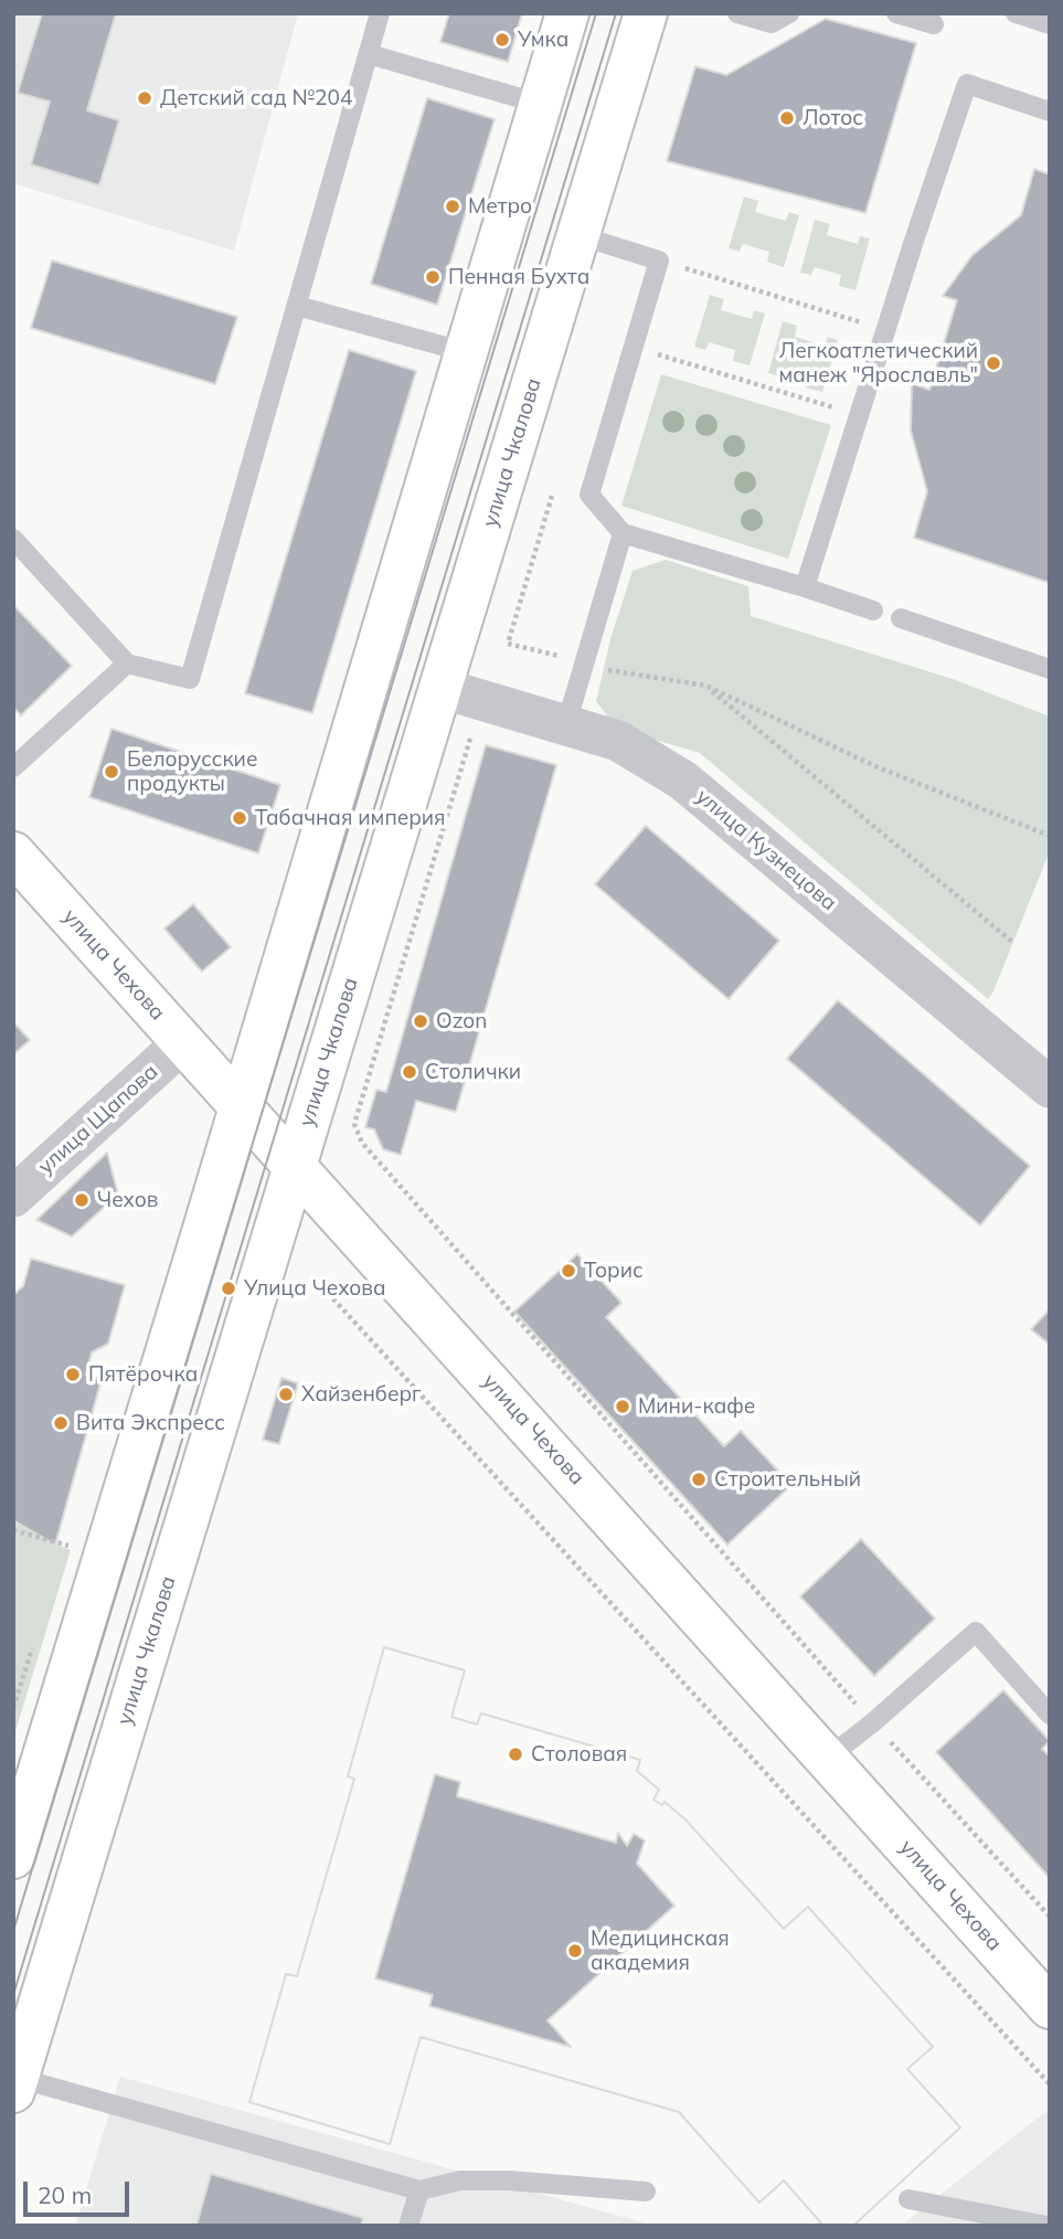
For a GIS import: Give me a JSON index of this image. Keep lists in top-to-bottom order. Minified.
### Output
{"streets":{"main road":["улица Чкалова","улица Чехова"],"street":["улица Кузнецова","улица Щапова"]},"crossings":[["улица Чкалова","улица Кузнецова"],["улица Чкалова","улица Чехова"],["улица Чехова","улица Щапова"]],"places":["Умка","Детский сад №204","Лотос","Метро","Пенная Бухта","Легкоатлетический манеж \"Ярославль\"","Белорусские продукты","Табачная империя","Ozon","Столички","Чехов","Торис","Улица Чехова","Пятёрочка","Хайзенберг","Мини-кафе","Вита Экспресс","Строительный","Столовая","Медицинская академия"],"scale_bar":"20 m"}
